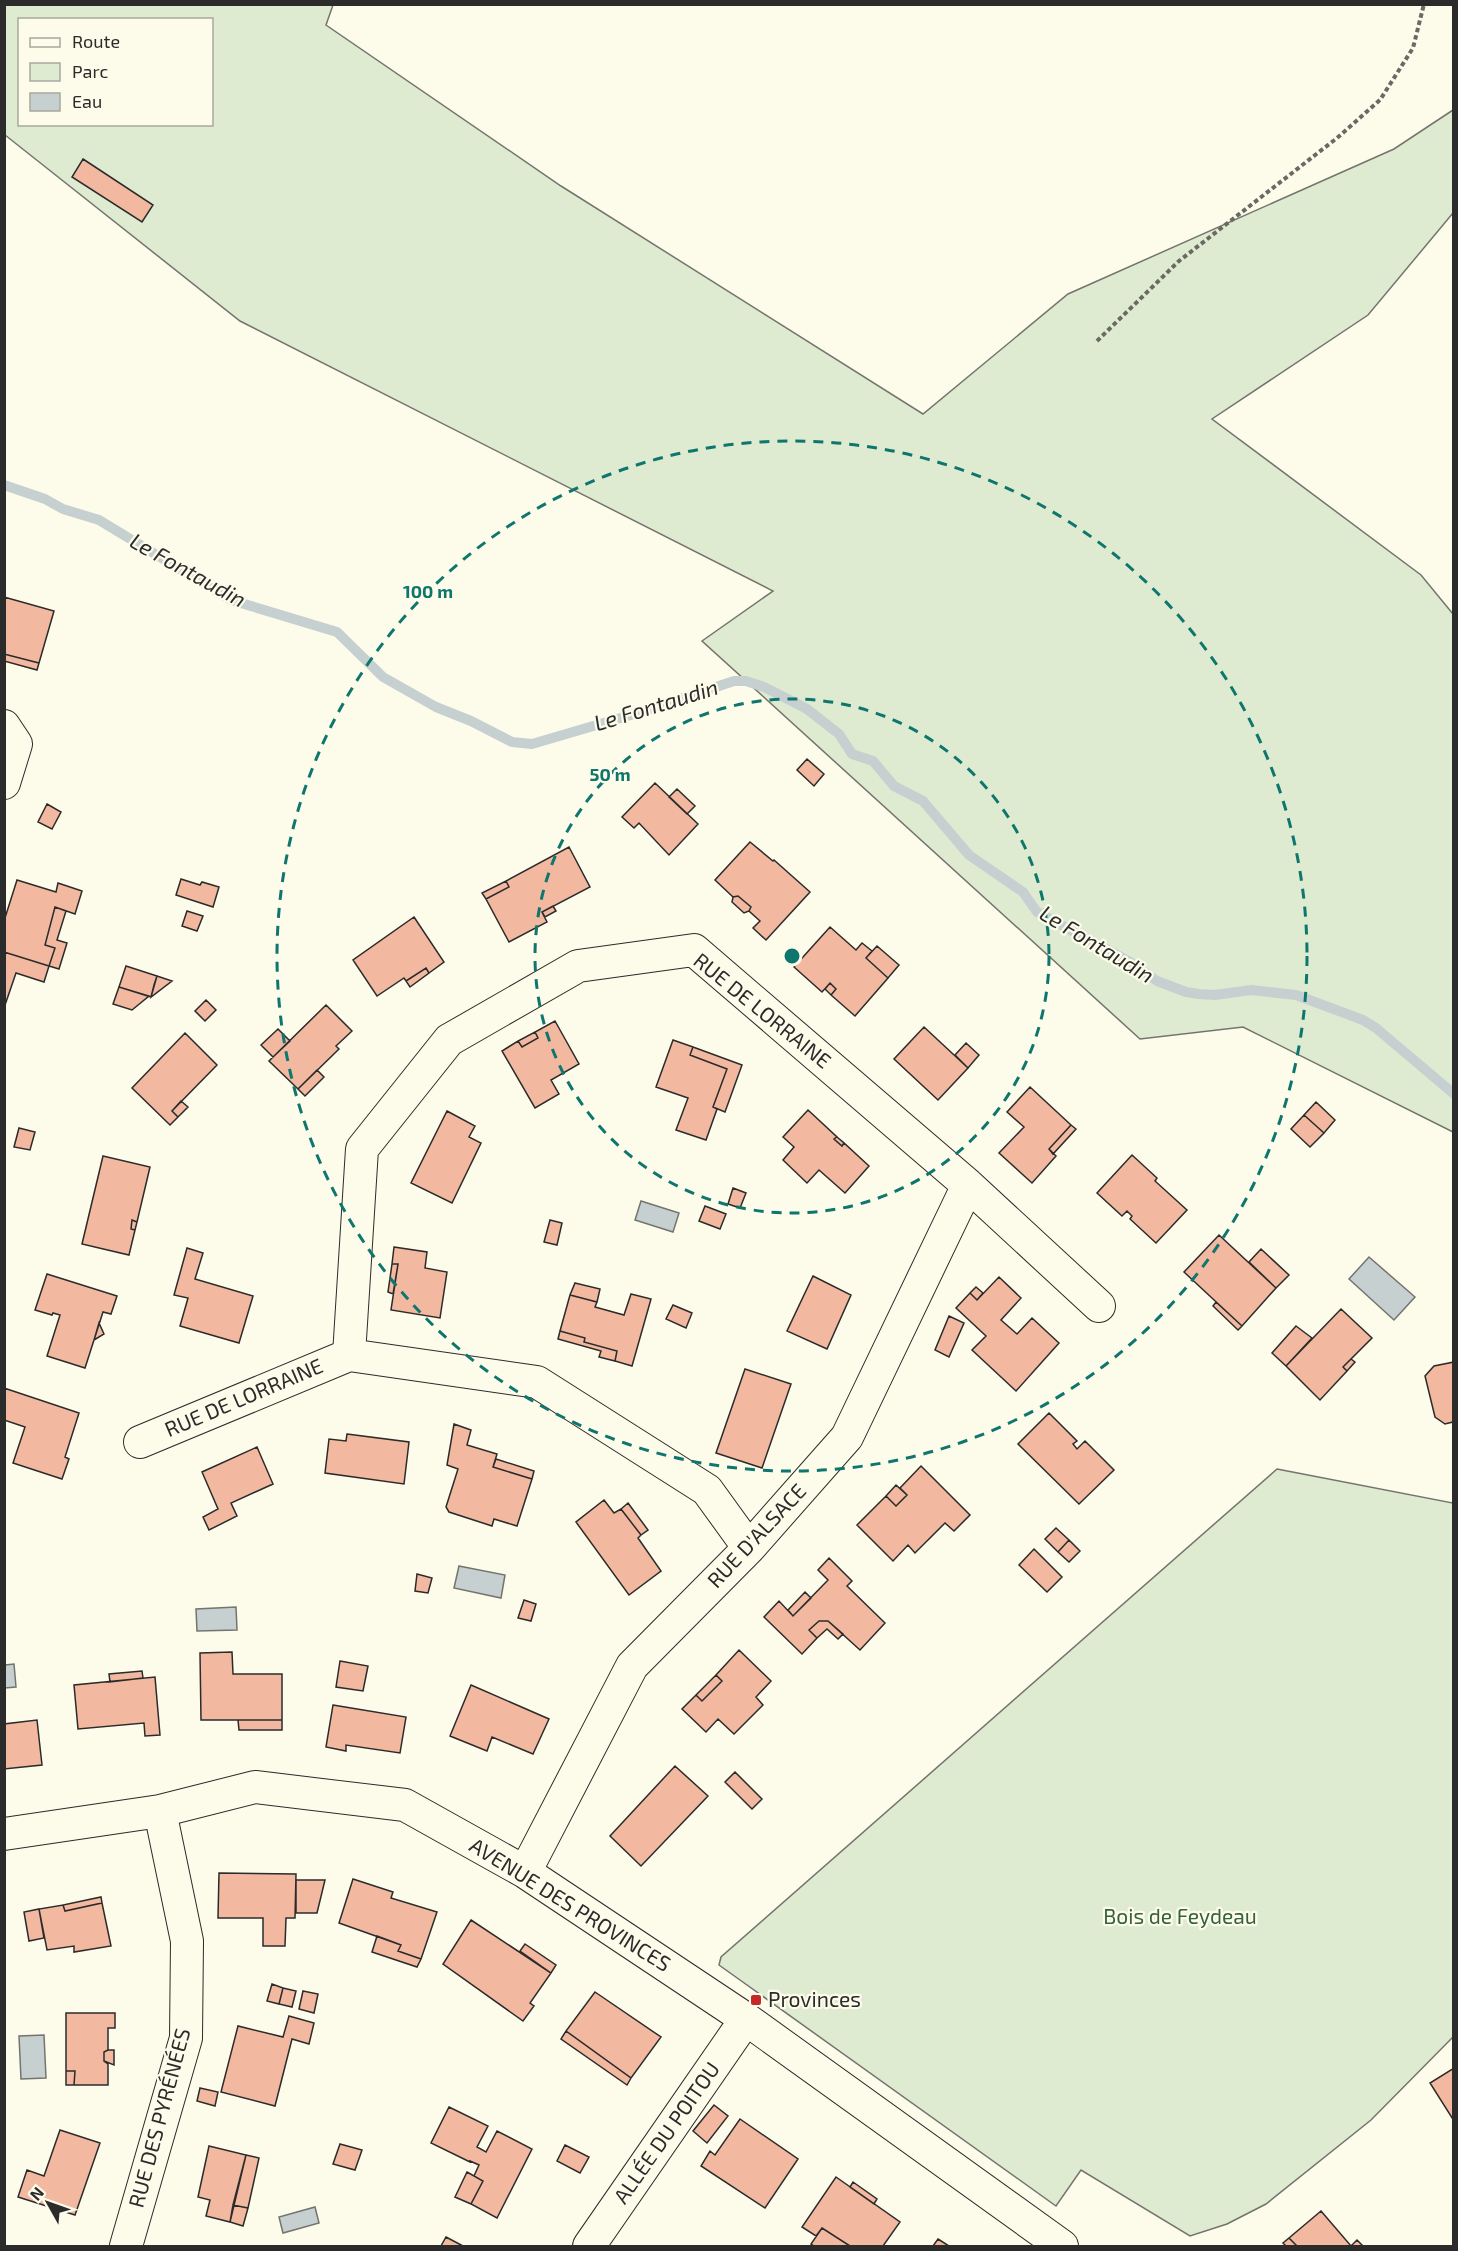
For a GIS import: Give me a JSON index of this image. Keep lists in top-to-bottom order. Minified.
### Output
{"streets":{"street":["RUE DE LORRAINE","RUE D'ALSACE","AVENUE DES PROVINCES","RUE DES PYRÉNÉES","ALLÉE DU POITOU"]},"crossings":[["RUE DE LORRAINE","RUE D'ALSACE"],["RUE D'ALSACE","AVENUE DES PROVINCES"],["AVENUE DES PROVINCES","RUE DES PYRÉNÉES"],["AVENUE DES PROVINCES","ALLÉE DU POITOU"]],"water":["Le Fontaudin"],"parks":["Bois de Feydeau"],"places":{"transit":["Provinces"]},"legend":["Route","Parc","Eau"],"north":"top left","rings":["100 m","50 m"]}
